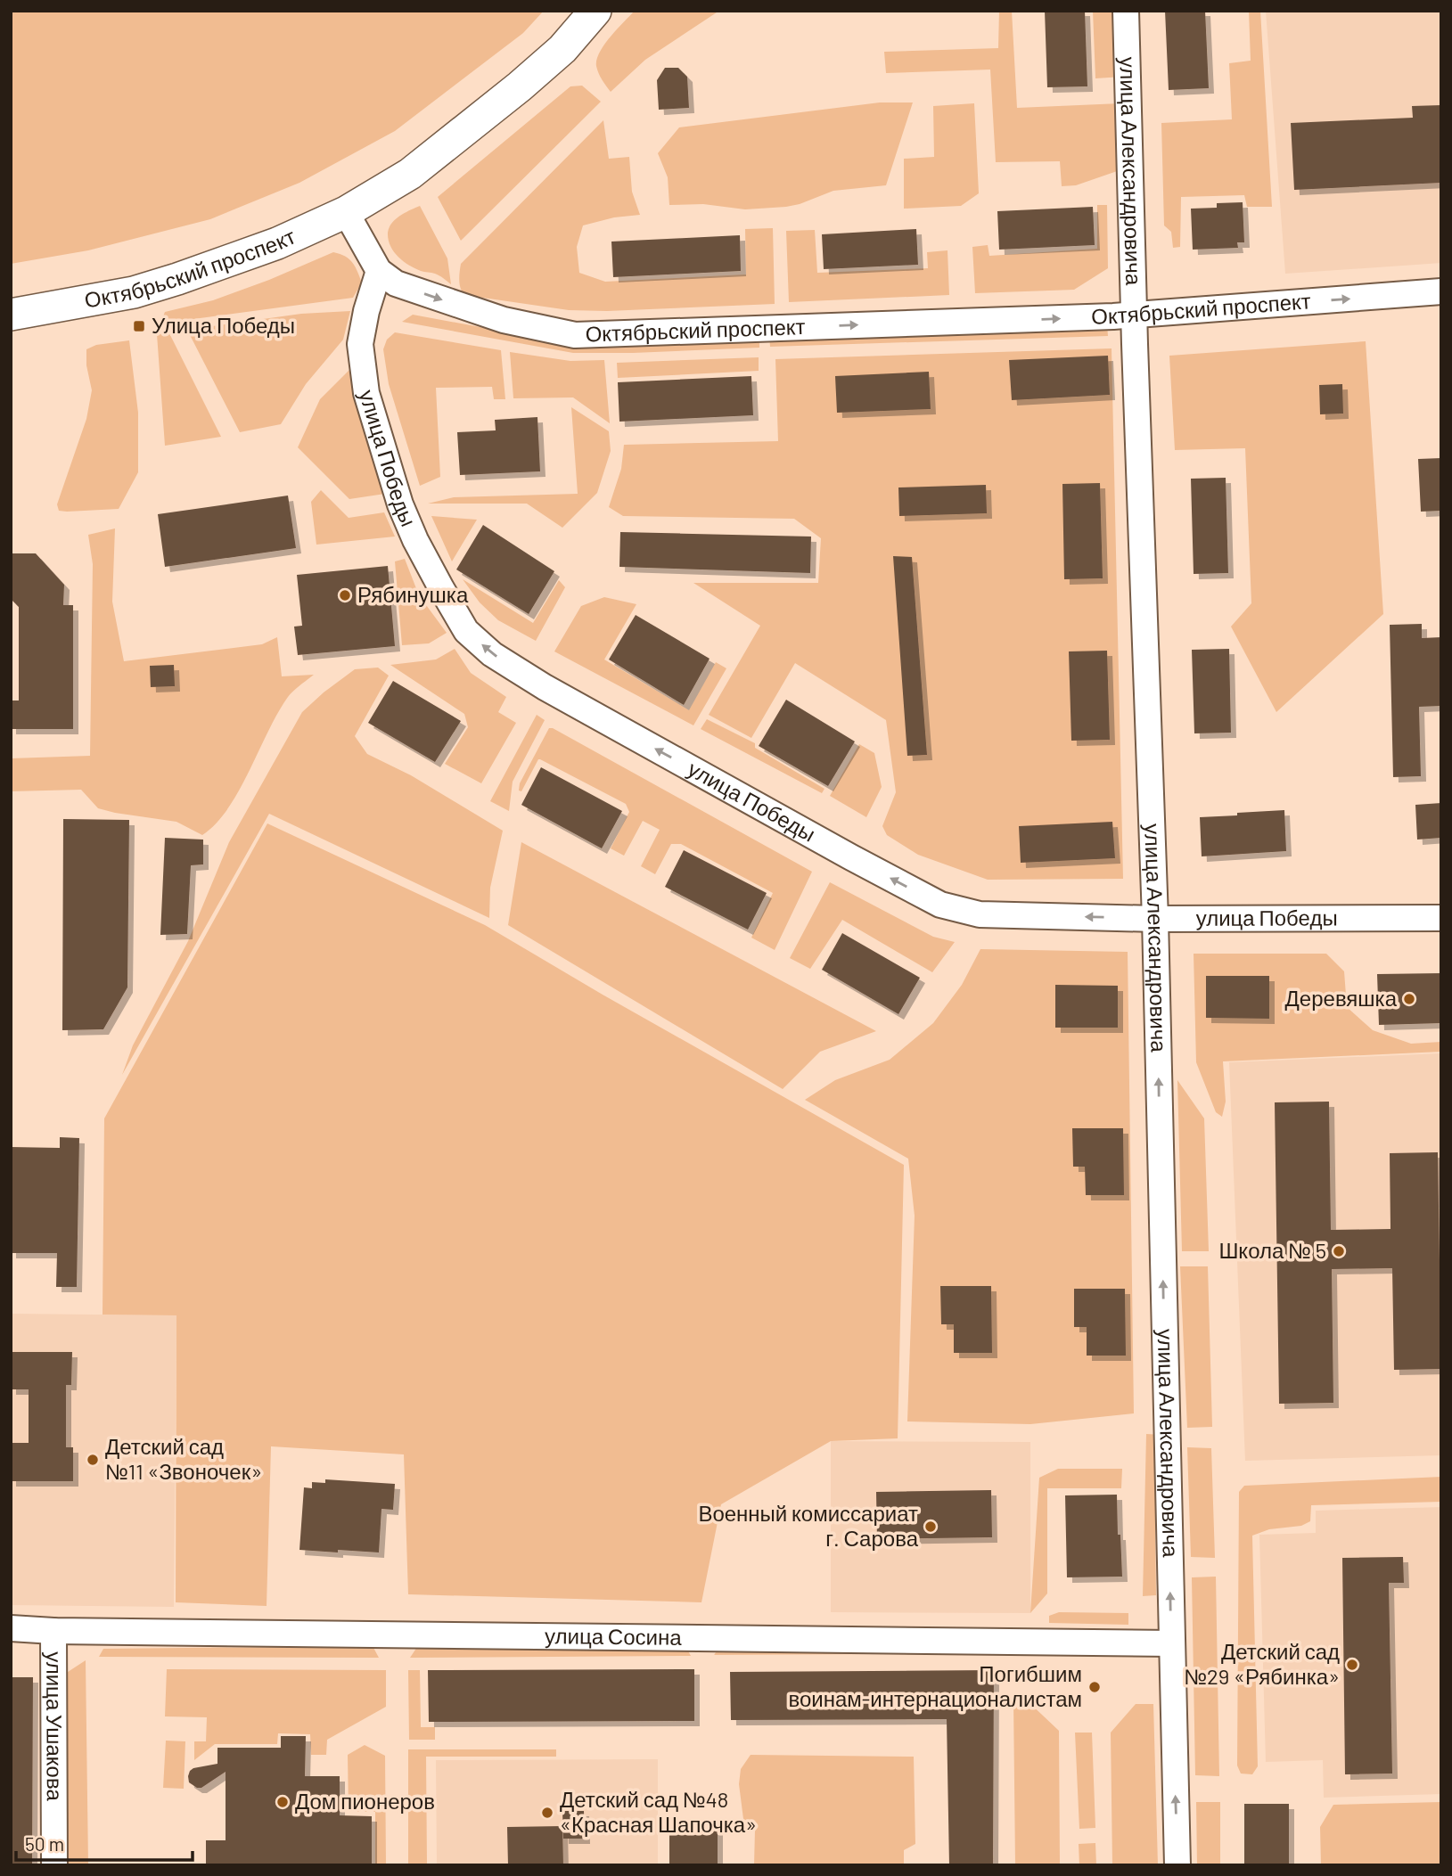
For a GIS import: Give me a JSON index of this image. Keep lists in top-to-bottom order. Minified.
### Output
{"streets":{"street":["улица Александровича","Октябрьский проспект","улица Победы","улица Сосина","улица Ушакова"]},"crossings":[["улица Александровича","Октябрьский проспект"],["улица Александровича","улица Победы"],["улица Александровича","улица Сосина"],["Октябрьский проспект","улица Победы"],["улица Сосина","улица Ушакова"]],"one_way":["улица Александровича","Октябрьский проспект","улица Победы"],"places":{"transit":["Улица Победы"],"other":["Рябинушка","Деревяшка","Школа № 5","Детский сад №11 «Звоночек»","Военный комиссариат г. Сарова","Детский сад №29 «Рябинка»","Погибшим воинам-интернационалистам","Дом пионеров","Детский сад №48 «Красная Шапочка»"]},"scale_bar":"50 m"}
